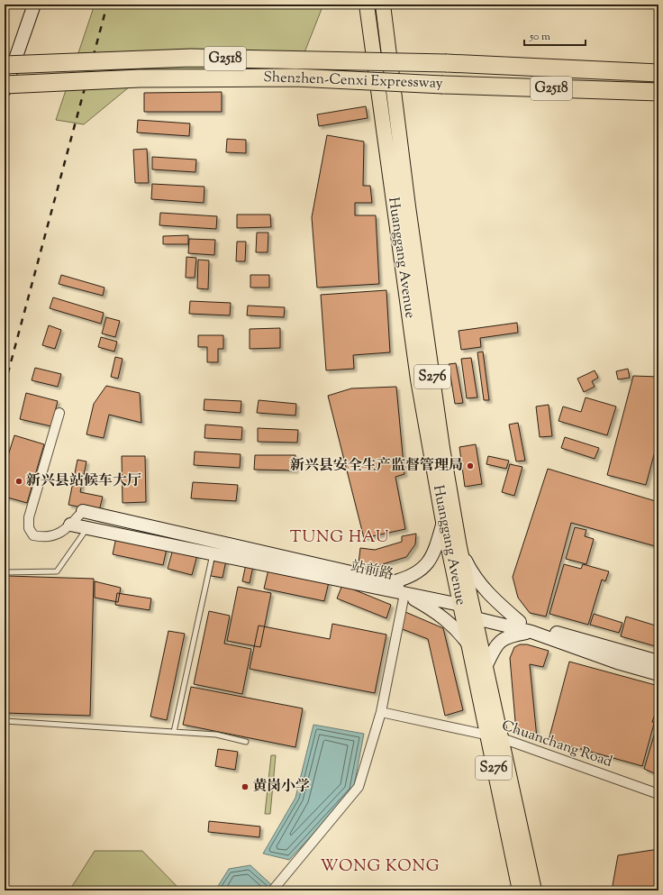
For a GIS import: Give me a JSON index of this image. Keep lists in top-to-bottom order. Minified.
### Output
{"streets":{"highway":["G2518","Shenzhen-Cenxi Expressway"],"main road":["Huanggang Avenue","S276"],"street":["站前路","Chuanchang Road"]},"crossings":[["Huanggang Avenue","站前路"],["Huanggang Avenue","Chuanchang Road"]],"districts":["TUNG HAU","WONG KONG"],"places":["新兴县安全生产监督管理局","新兴县站候车大厅","黄岗小学"],"scale_bar":"50 m"}
